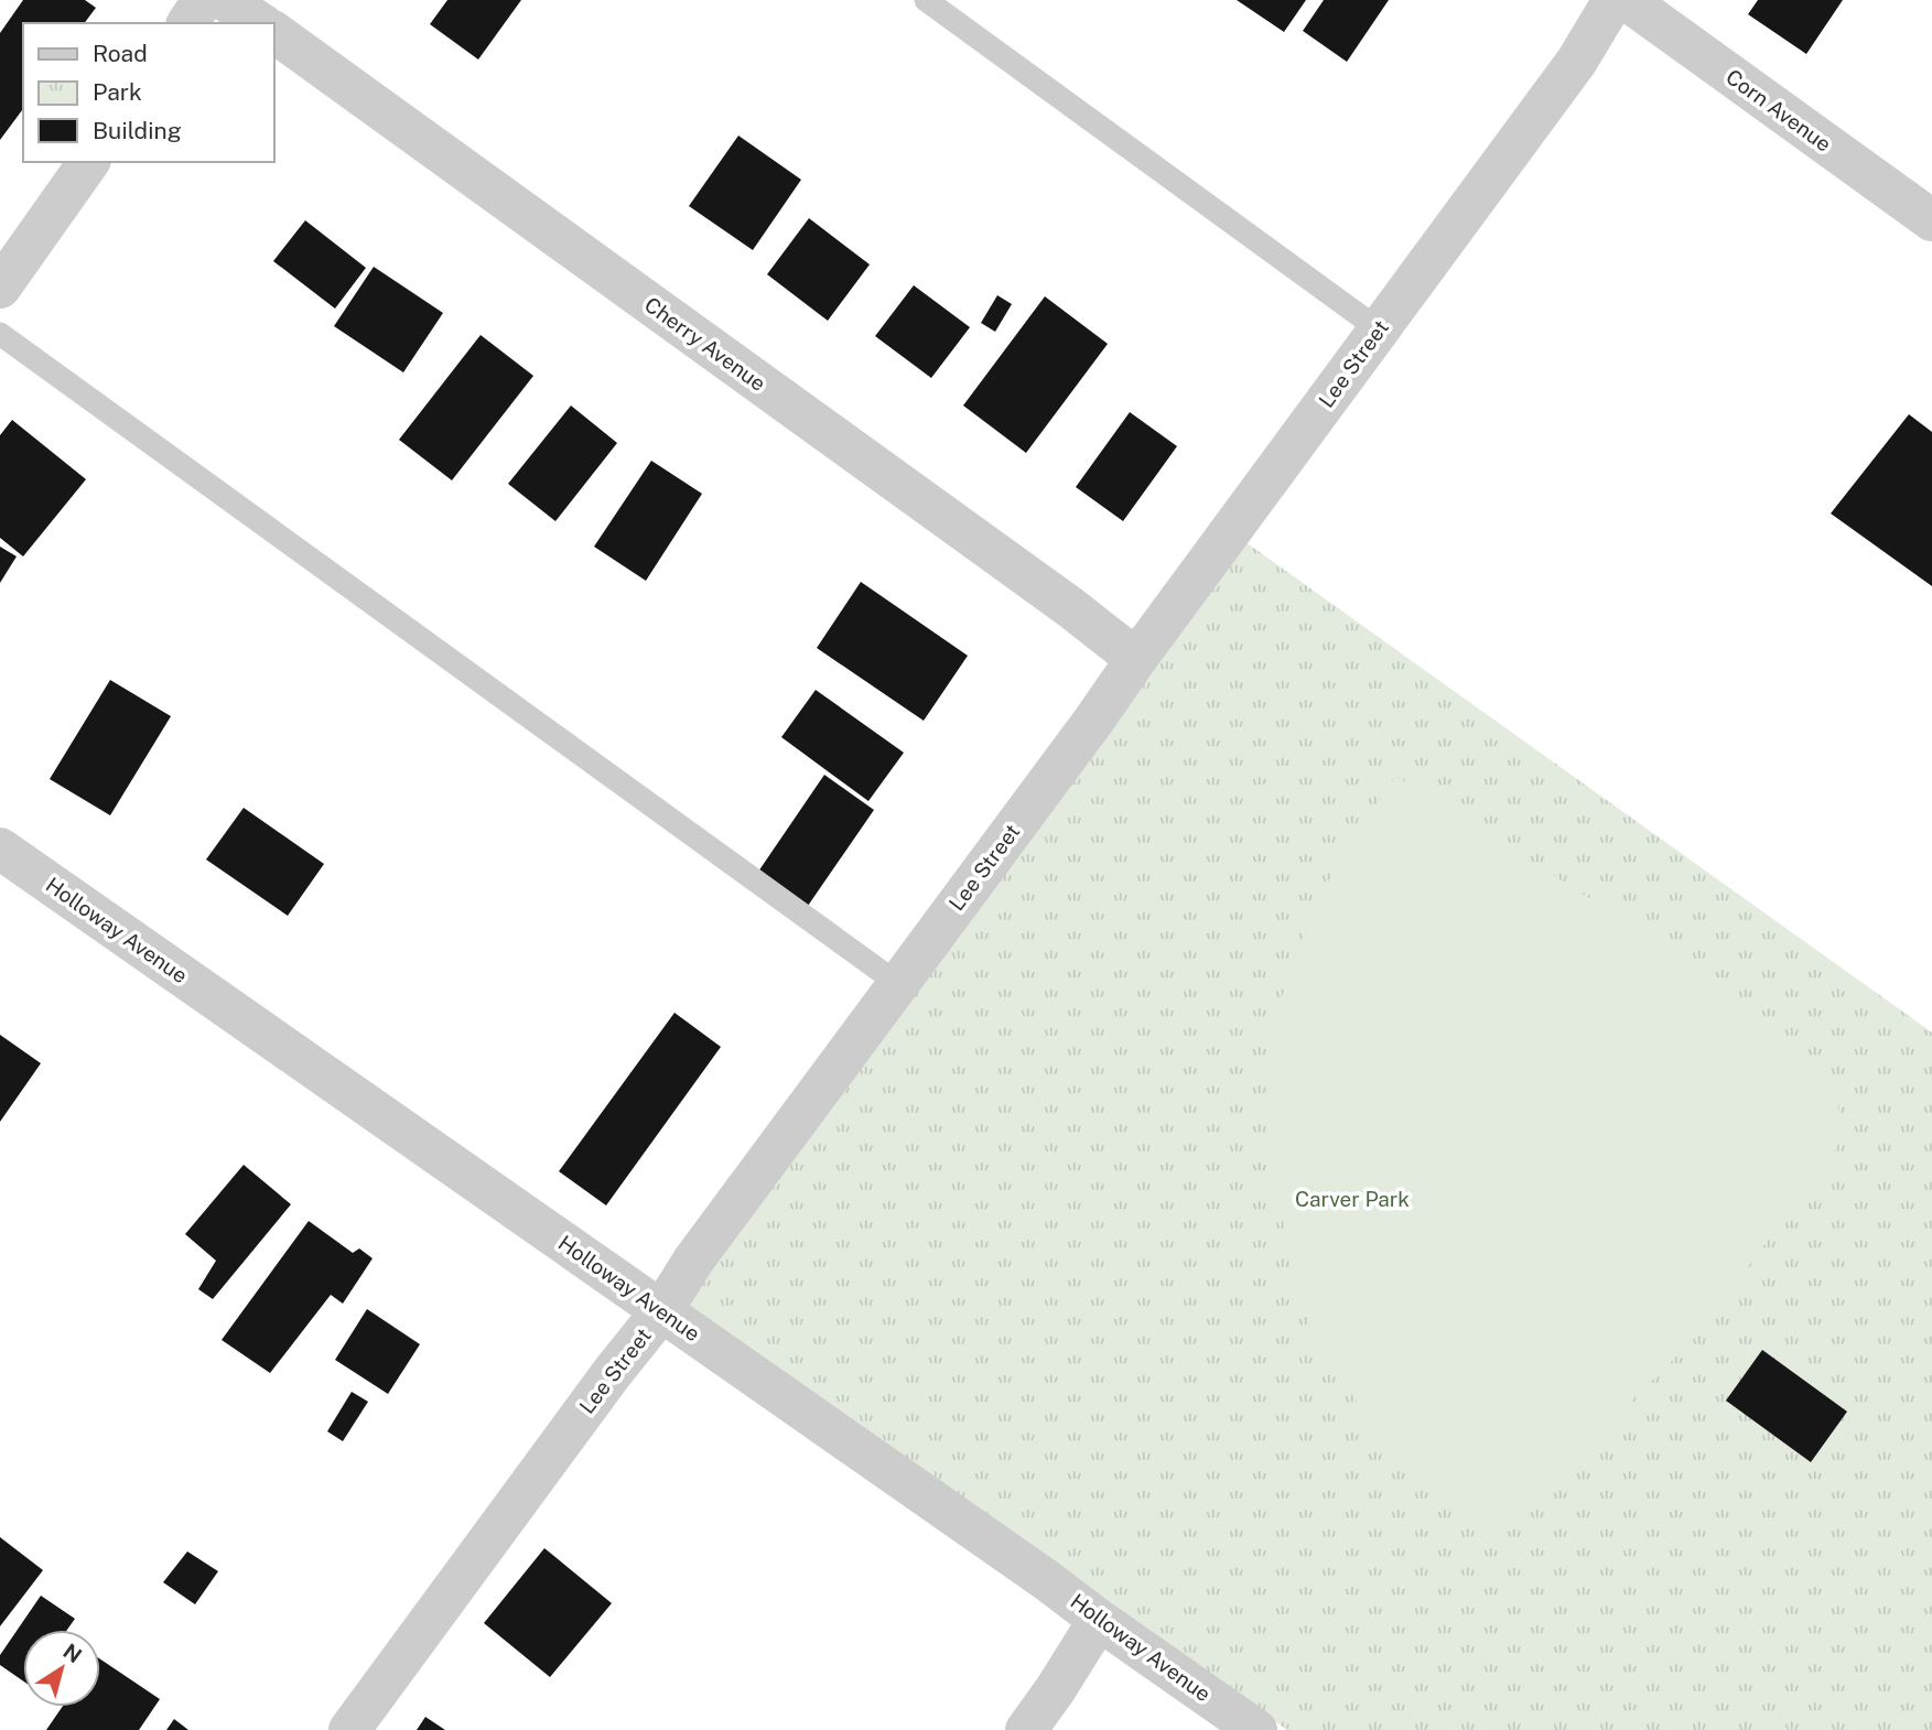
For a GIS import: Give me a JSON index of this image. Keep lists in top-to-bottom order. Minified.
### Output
{"streets":{"street":["Corn Avenue","Cherry Avenue","Lee Street","Holloway Avenue"]},"crossings":[["Cherry Avenue","Lee Street"],["Lee Street","Holloway Avenue"]],"parks":["Carver Park"],"legend":["Road","Park","Building"],"north":"top right"}
